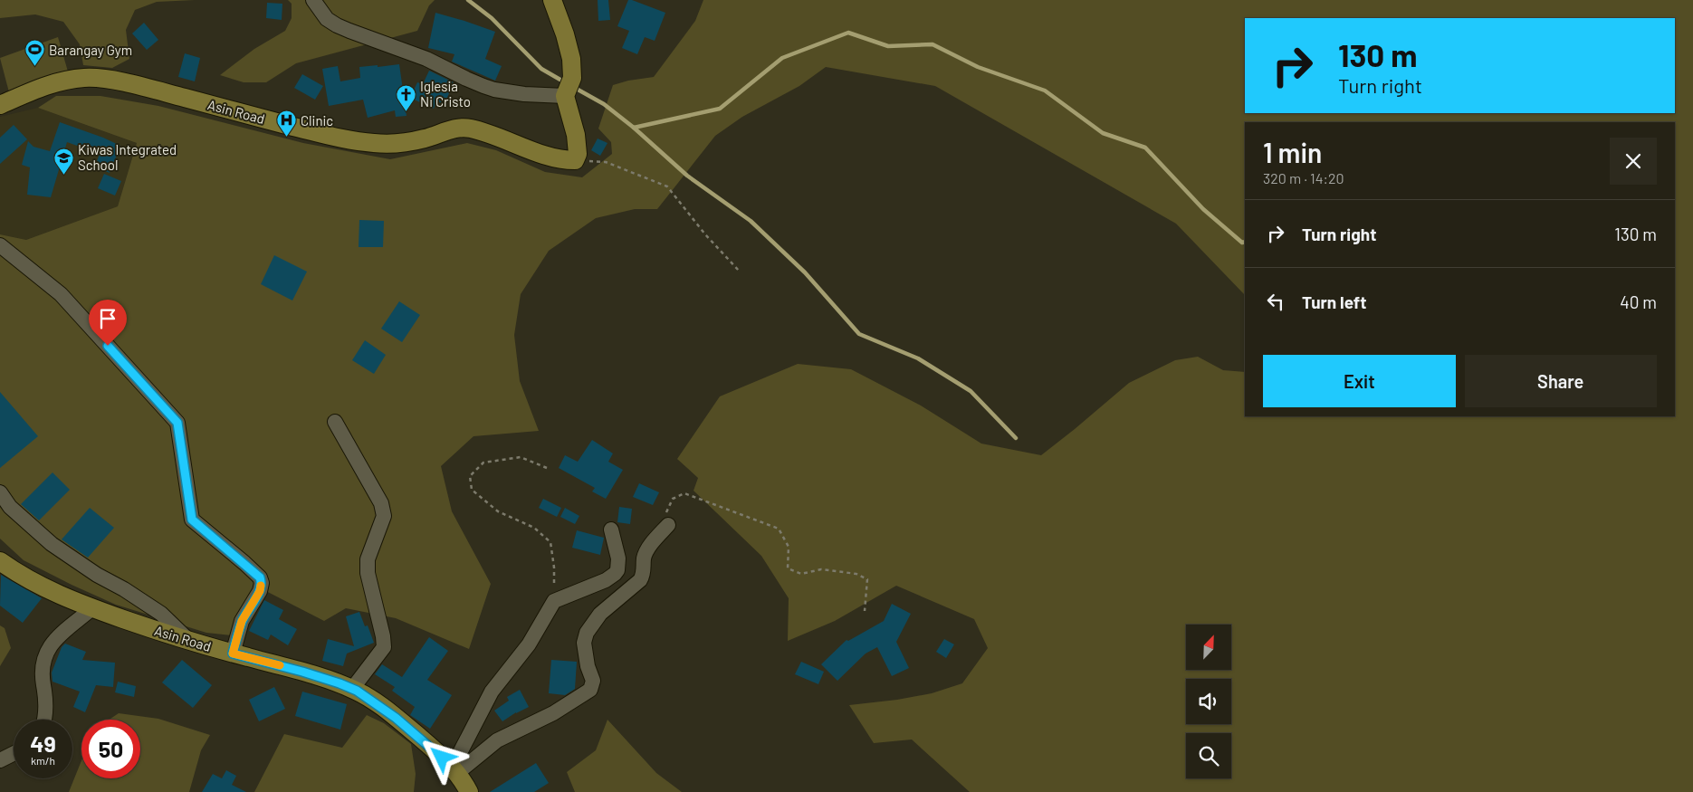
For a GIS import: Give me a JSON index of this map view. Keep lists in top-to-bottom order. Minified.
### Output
{"streets":{"main road":["Asin Road"]},"places":{"sports":["Barangay Gym"],"church":["Iglesia Ni Cristo"],"hospital":["Clinic"],"school or university":["Kiwas Integrated School"]},"north":"top right","page":{"turn":["130 m","Turn right"],"heading":["1 min","320 m · 14:20"],"list":[{"name":"Turn right","value":"130 m"},{"name":"Turn left","value":"40 m"}],"buttons":["Exit","Share"],"speed":"49 km/h","limit":"50"}}
